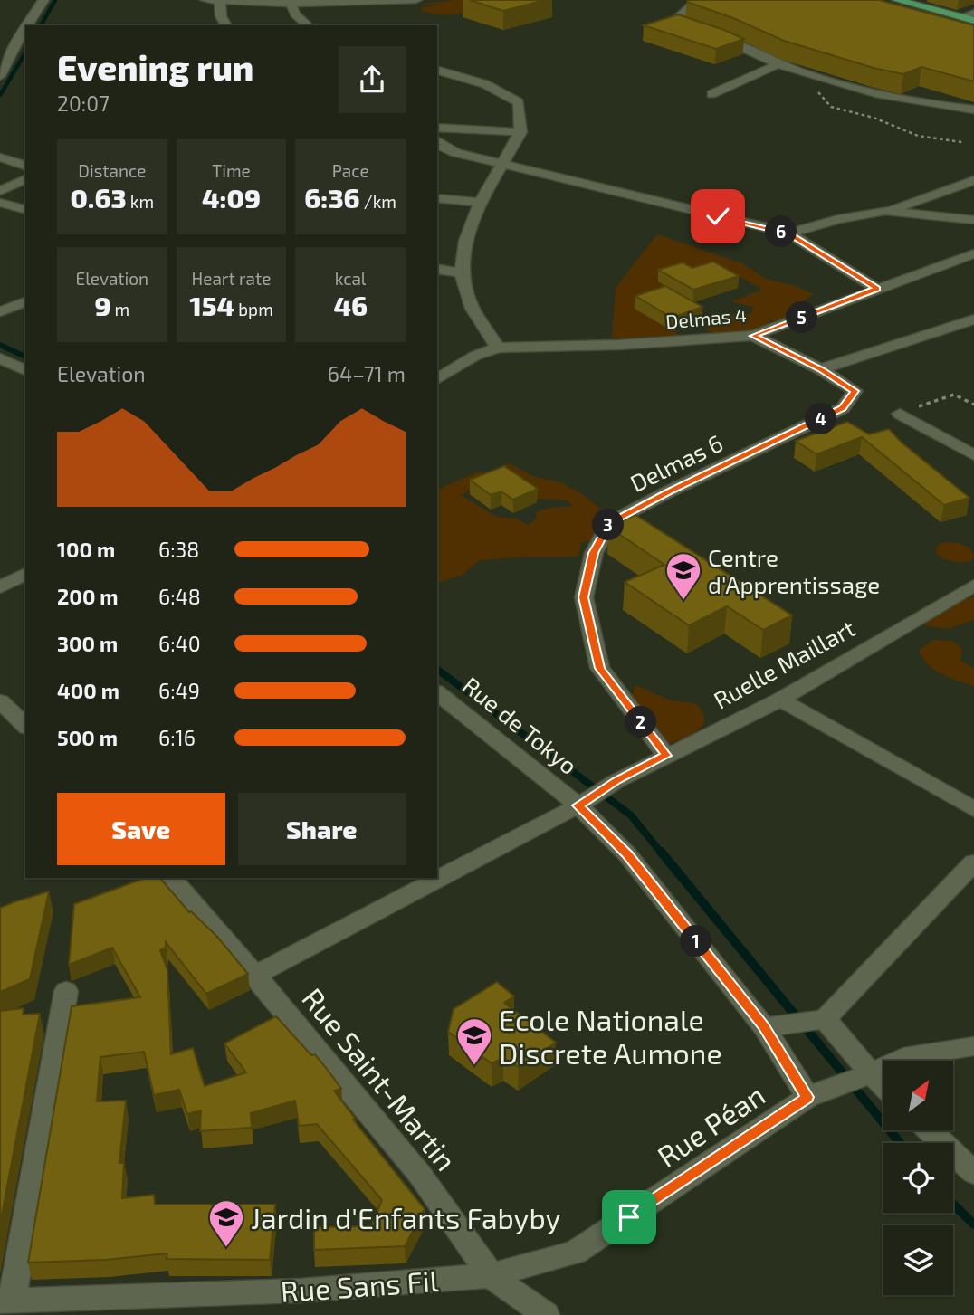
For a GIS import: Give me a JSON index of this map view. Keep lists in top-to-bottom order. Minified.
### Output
{"streets":{"street":["Delmas 4","Delmas 6","Ruelle Maillart","Rue de Tokyo","Rue Saint-Martin","Rue Péan","Rue Sans Fil"]},"crossings":[["Delmas 4","Delmas 6"],["Delmas 6","Ruelle Maillart"],["Ruelle Maillart","Rue de Tokyo"],["Rue de Tokyo","Rue Péan"],["Rue Saint-Martin","Rue Péan"],["Rue Saint-Martin","Rue Sans Fil"],["Rue Péan","Rue Sans Fil"]],"places":{"school or university":["Centre d'Apprentissage","Ecole Nationale Discrete Aumone","Jardin d'Enfants Fabyby"]},"north":"top right","page":{"heading":["Evening run","20:07"],"stats":[["Distance","0.63 km"],["Time","4:09"],["Pace","6:36 /km"],["Elevation","9 m"],["Heart rate","154 bpm"],["kcal","46"]],"pins":["6","5","4","3","2","1"],"chart":["Elevation","64–71 m"],"list":[{"name":"100 m","note":"6:38"},{"name":"200 m","note":"6:48"},{"name":"300 m","note":"6:40"},{"name":"400 m","note":"6:49"},{"name":"500 m","note":"6:16"}],"buttons":["Save","Share"]}}
